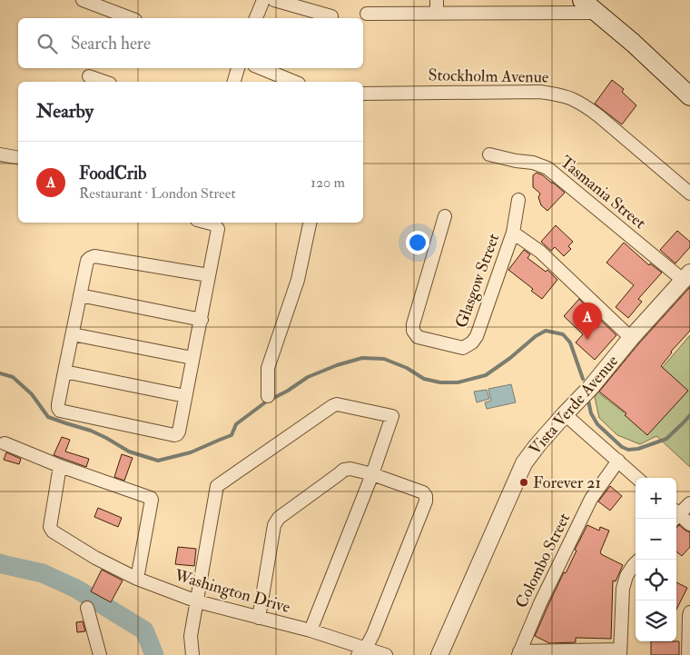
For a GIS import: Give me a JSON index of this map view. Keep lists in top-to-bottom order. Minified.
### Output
{"streets":{"street":["Stockholm Avenue","Tasmania Street","Glasgow Street","Vista Verde Avenue","Colombo Street","Washington Drive"]},"crossings":[["Tasmania Street","Vista Verde Avenue"]],"places":["Forever 21"],"page":{"search":"Search here","heading":"Nearby","list":[{"mark":"A","name":"FoodCrib","note":"Restaurant · London Street","value":"120 m"}],"pins":"A","map_buttons":["+","−"]}}
